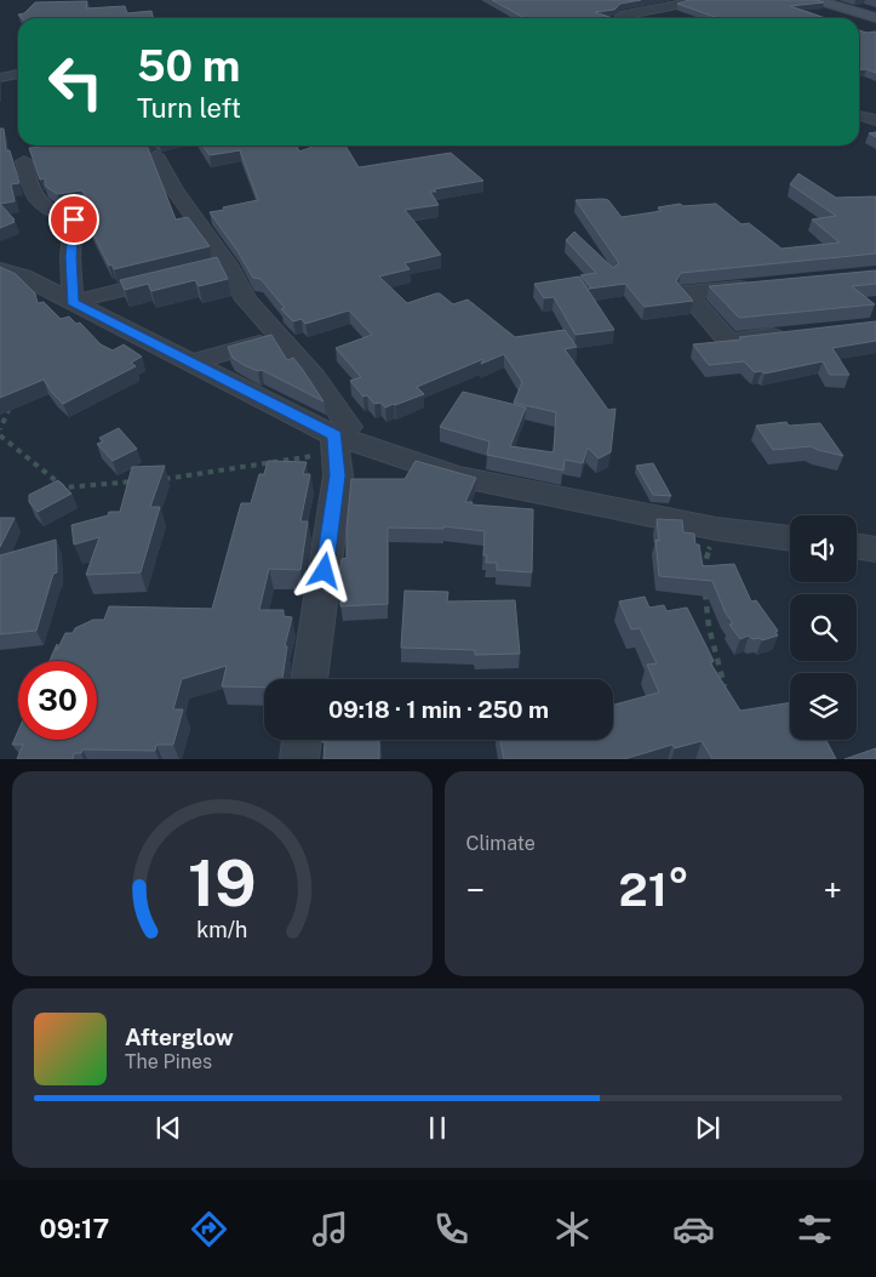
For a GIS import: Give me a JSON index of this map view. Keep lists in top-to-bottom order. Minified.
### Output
{"page":{"turn":["50 m","Turn left"],"limit":"30","trip":"09:18 · 1 min · 250 m","tile":"Climate","heat":["−","21°","+"],"song":["Afterglow","The Pines"],"tabs":"09:17","gauge":["19","km/h"]}}
